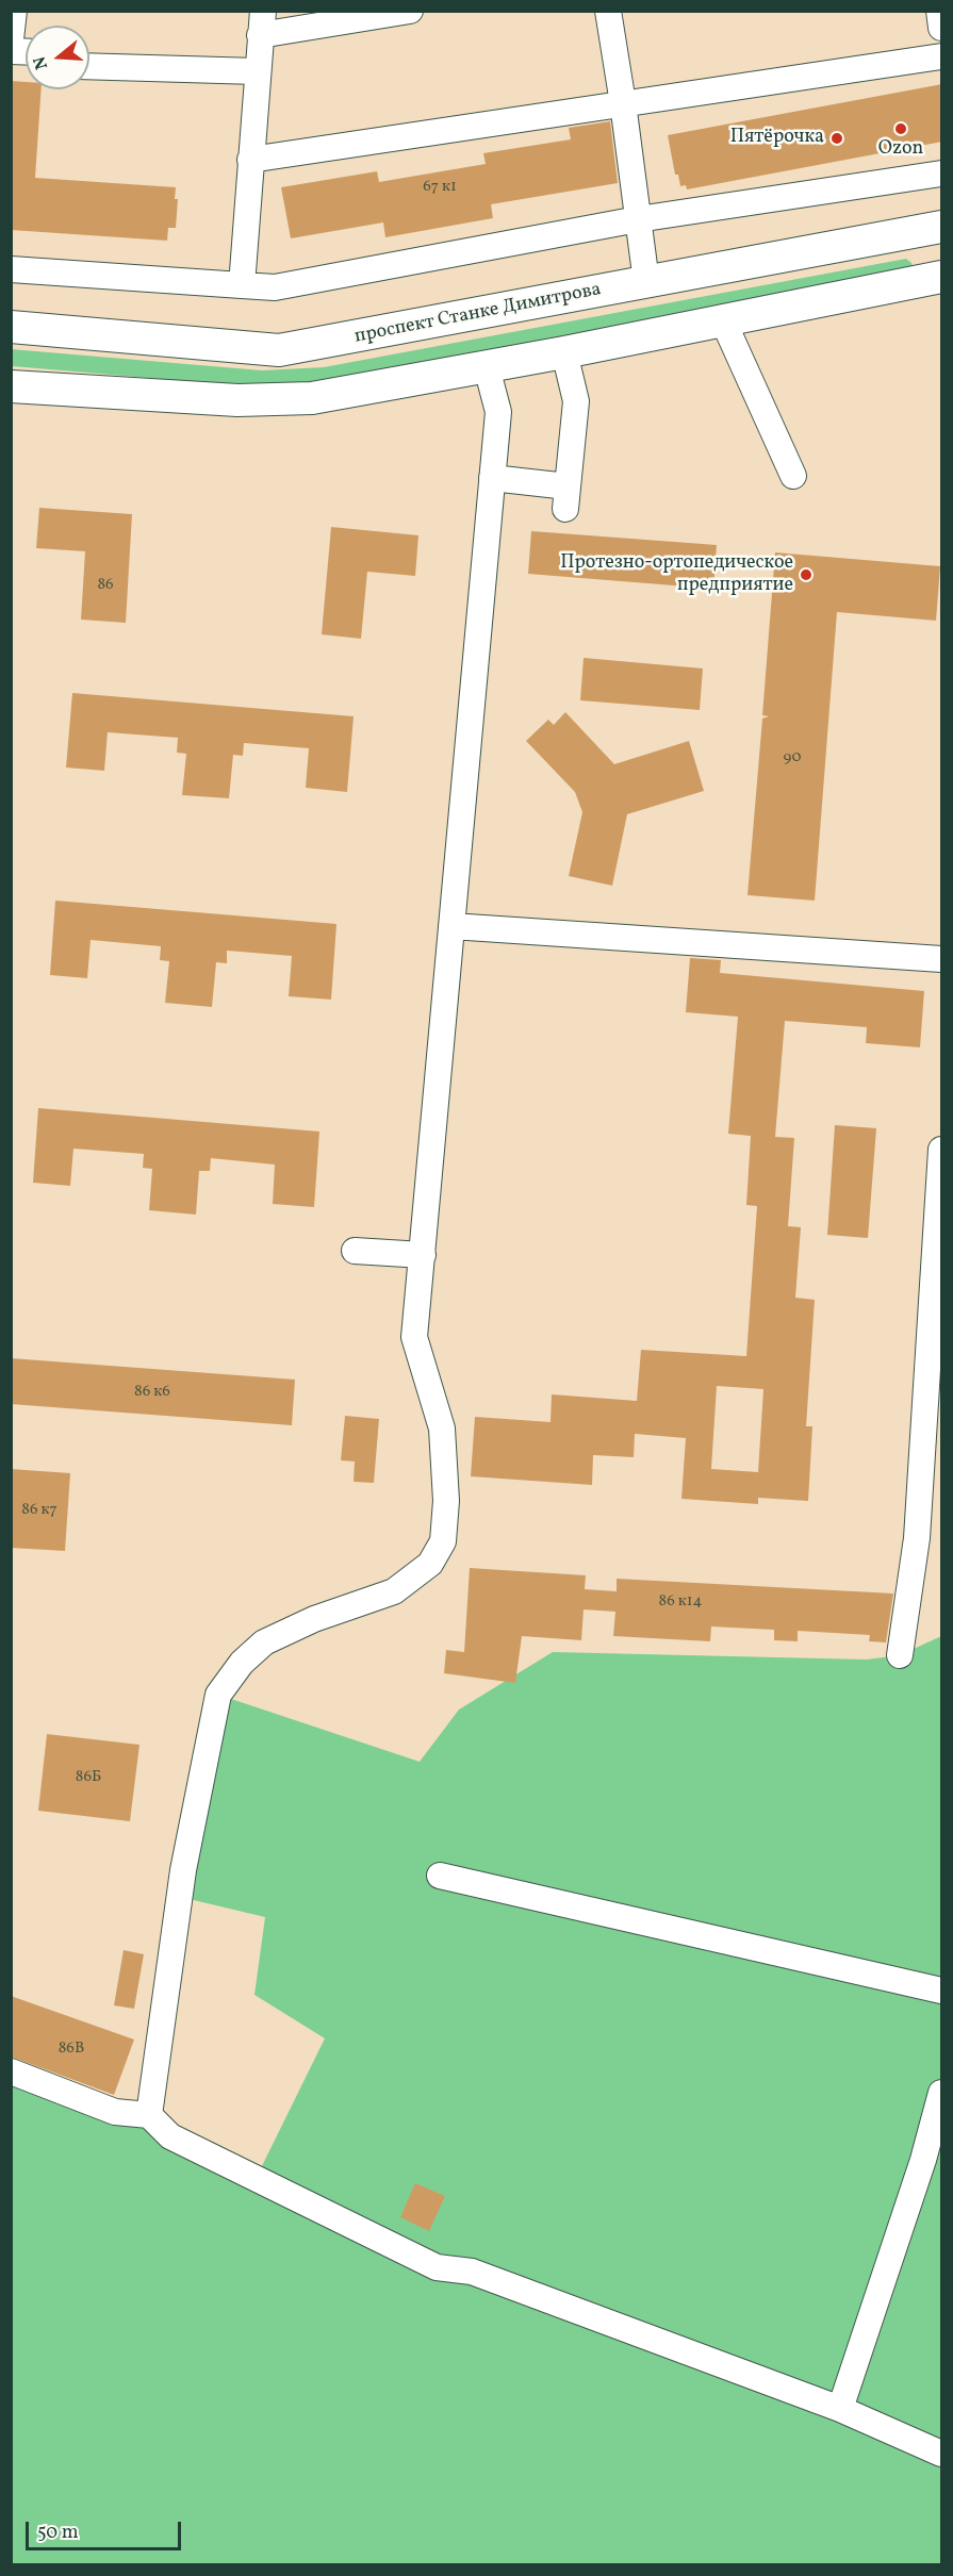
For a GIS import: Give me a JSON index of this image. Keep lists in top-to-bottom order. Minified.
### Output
{"streets":{"main road":["проспект Станке Димитрова"]},"places":["Ozon","Пятёрочка","Протезно-ортопедическое предприятие"],"house_numbers":["67 к1","86","90","86 к6","86 к7","86 к14","86Б","86В"],"scale_bar":"50 m","north":"left"}
